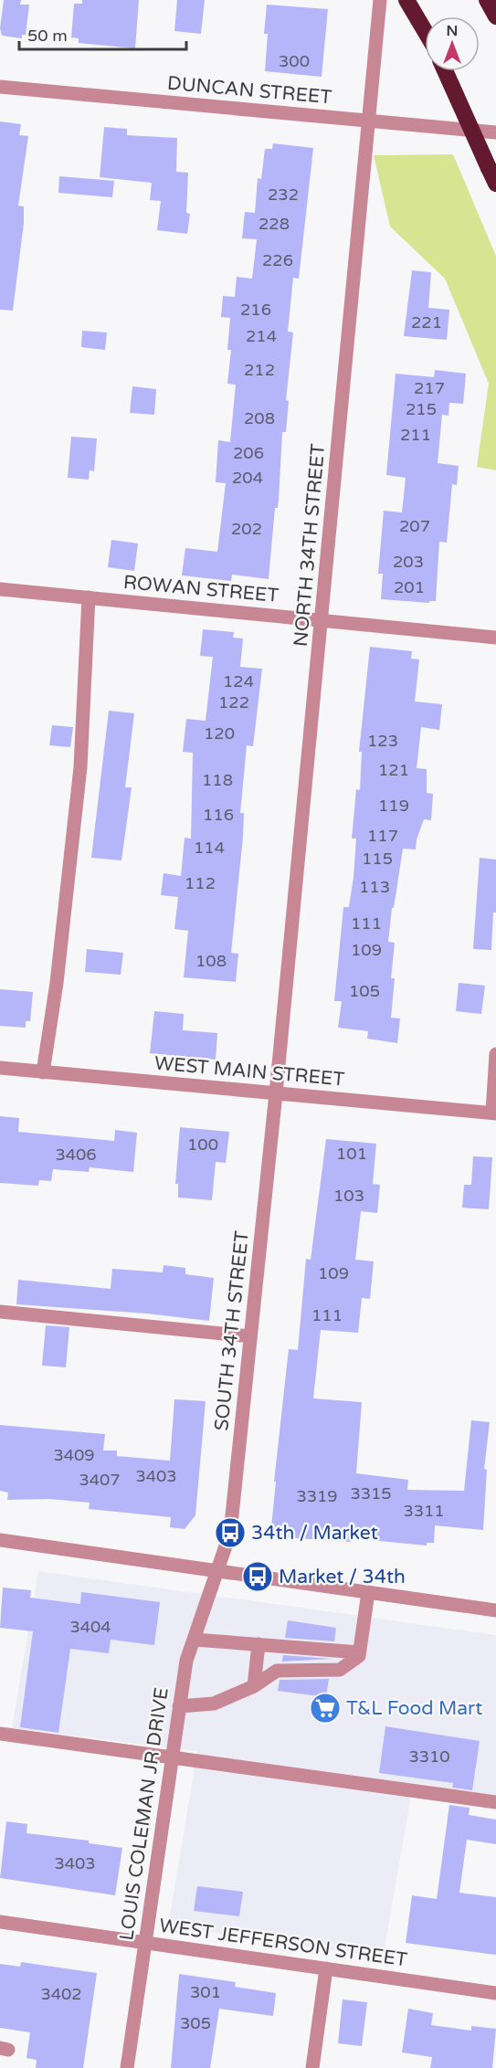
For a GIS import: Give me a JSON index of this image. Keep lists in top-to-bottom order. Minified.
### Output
{"streets":{"street":["DUNCAN STREET","NORTH 34TH STREET","ROWAN STREET","WEST MAIN STREET","SOUTH 34TH STREET","LOUIS COLEMAN JR DRIVE","WEST JEFFERSON STREET"]},"crossings":[["DUNCAN STREET","NORTH 34TH STREET"],["NORTH 34TH STREET","ROWAN STREET"],["NORTH 34TH STREET","WEST MAIN STREET"],["NORTH 34TH STREET","SOUTH 34TH STREET"],["WEST MAIN STREET","SOUTH 34TH STREET"],["SOUTH 34TH STREET","LOUIS COLEMAN JR DRIVE"],["LOUIS COLEMAN JR DRIVE","WEST JEFFERSON STREET"]],"places":{"bus stop":["34th / Market","Market / 34th"],"supermarket":["T&L Food Mart"]},"house_numbers":["300","232","228","226","216","221","214","212","217","215","208","211","206","204","207","202","203","201","124","122","120","123","121","118","119","116","117","114","115","112","113","111","109","108","105","100","101","3406","103","109","111","3409","3403","3407","3315","3319","3311","3404","3310","3403","301","3402","305"],"scale_bar":"50 m","north":"top"}
